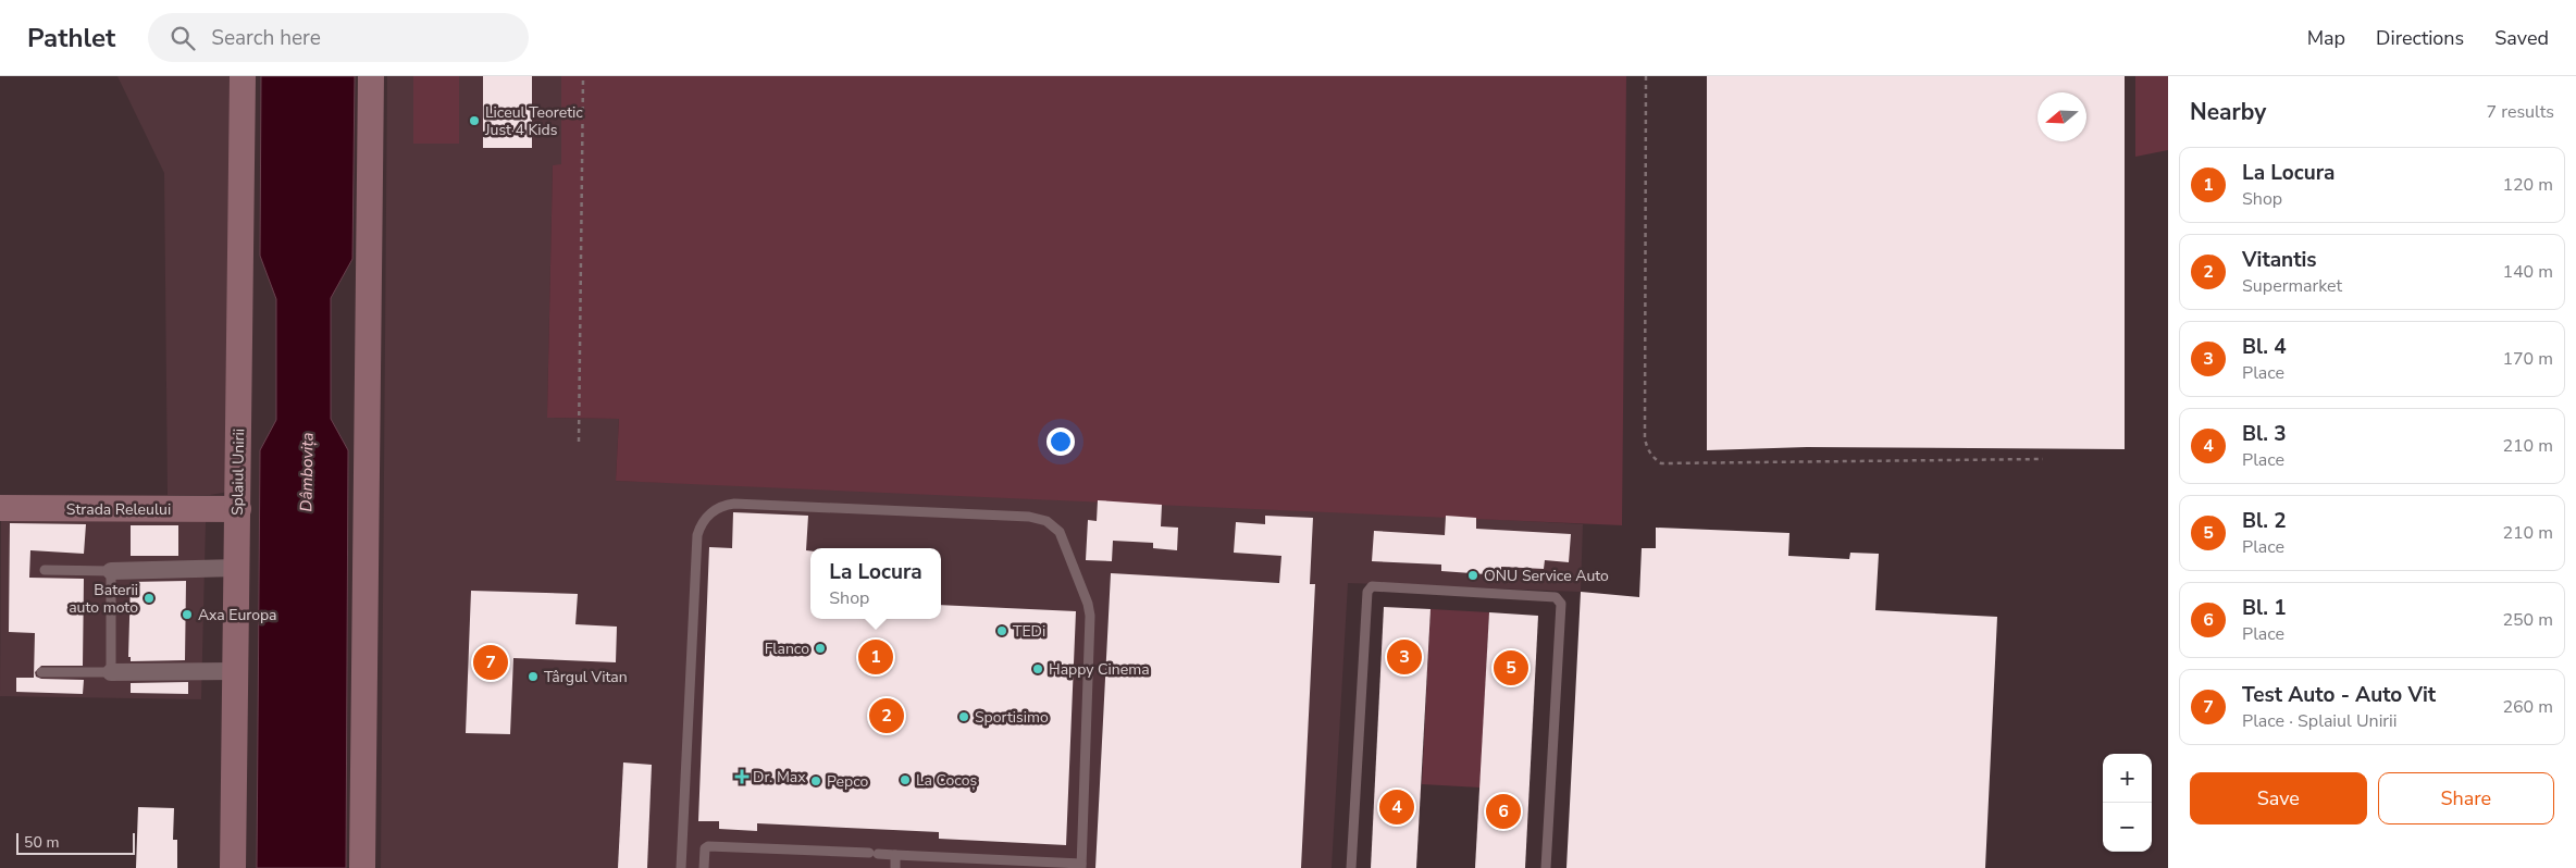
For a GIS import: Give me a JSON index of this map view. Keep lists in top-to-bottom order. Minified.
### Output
{"streets":{"main road":["Splaiul Unirii","Strada Releului"]},"crossings":[["Splaiul Unirii","Strada Releului"]],"water":["Dâmbovița"],"places":{"other":["Liceul Teoretic Just 4 Kids","ONU Service Auto","Baterii auto moto","Axa Europa","TEDi","Flanco","Happy Cinema","Târgul Vitan","Sportisimo","La Cocoș","Pepco"],"health":["Dr. Max"]},"scale_bar":"50 m","north":"left","page":{"header":"Pathlet","search":"Search here","nav":["Map","Directions","Saved"],"heading":["Nearby","7 results"],"list":[{"mark":"1","name":"La Locura","note":"Shop","value":"120 m"},{"mark":"2","name":"Vitantis","note":"Supermarket","value":"140 m"},{"mark":"3","name":"Bl. 4","note":"Place","value":"170 m"},{"mark":"4","name":"Bl. 3","note":"Place","value":"210 m"},{"mark":"5","name":"Bl. 2","note":"Place","value":"210 m"},{"mark":"6","name":"Bl. 1","note":"Place","value":"250 m"},{"mark":"7","name":"Test Auto - Auto Vit","note":"Place · Splaiul Unirii","value":"260 m"}],"popup":["La Locura","Shop"],"pins":["1","3","7","5","2","4","6"],"map_buttons":["+","−"],"buttons":["Save","Share"],"scale":"50 m"}}
